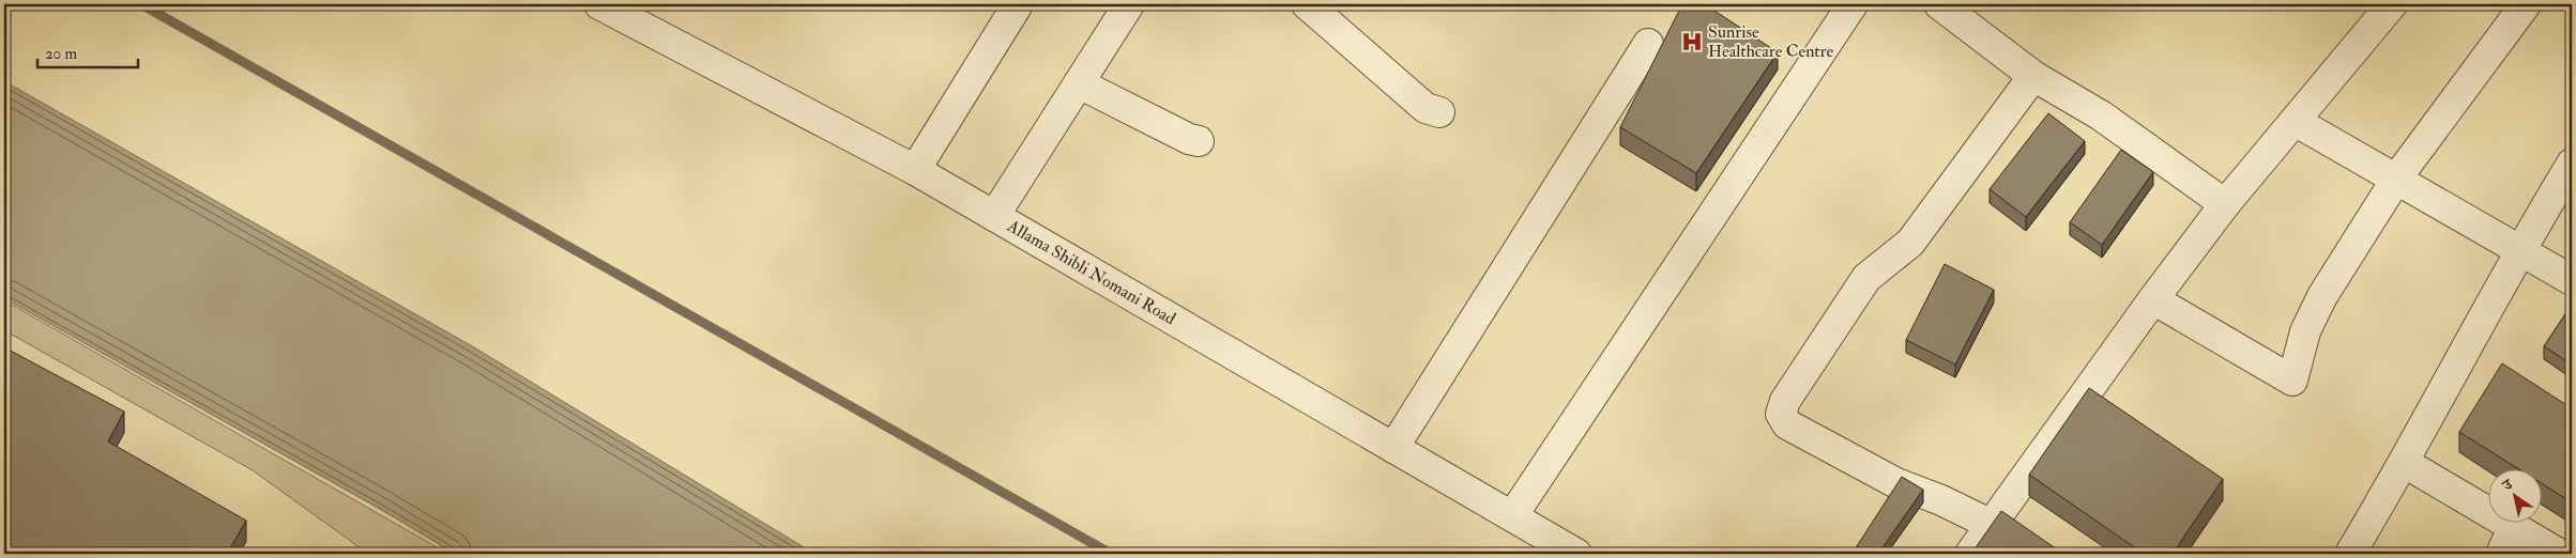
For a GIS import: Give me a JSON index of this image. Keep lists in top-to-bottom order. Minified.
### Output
{"streets":{"street":["Allama Shibli Nomani Road"]},"places":{"hospital":["Sunrise Healthcare Centre"]},"scale_bar":"20 m","north":"top left"}
